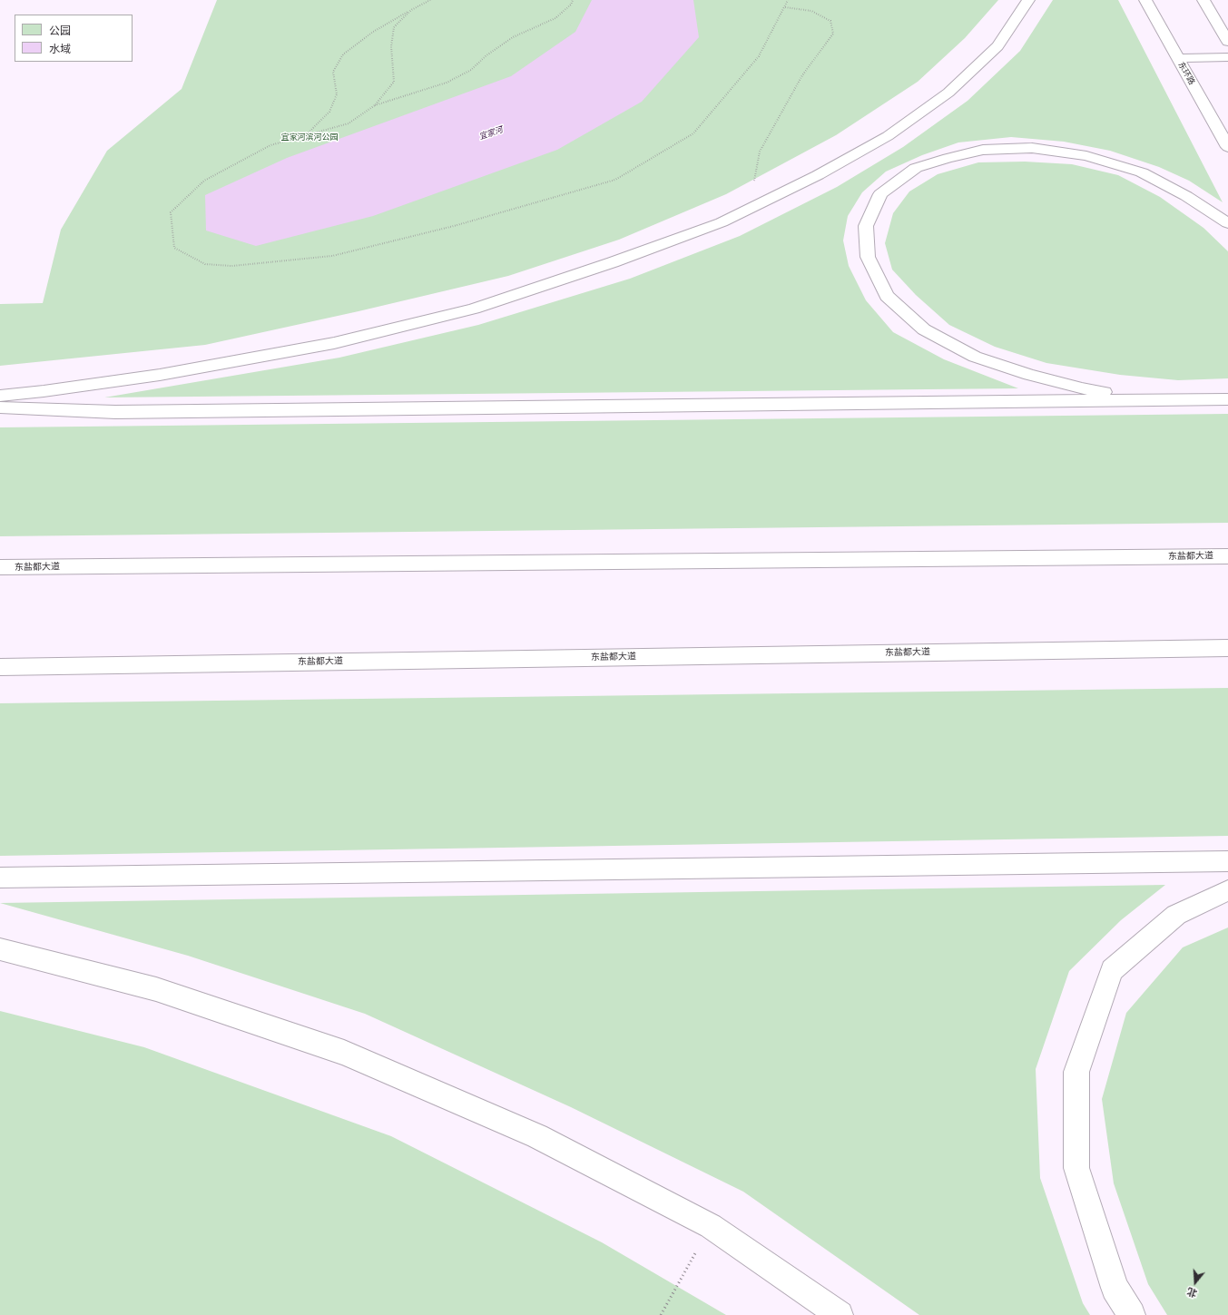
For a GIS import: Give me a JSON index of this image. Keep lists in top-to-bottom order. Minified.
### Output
{"streets":{"highway":["东环路","东盐都大道"]},"water":["宜家河"],"parks":["宜家河滨河公园"],"legend":["公园","水域"],"north":"bottom"}
